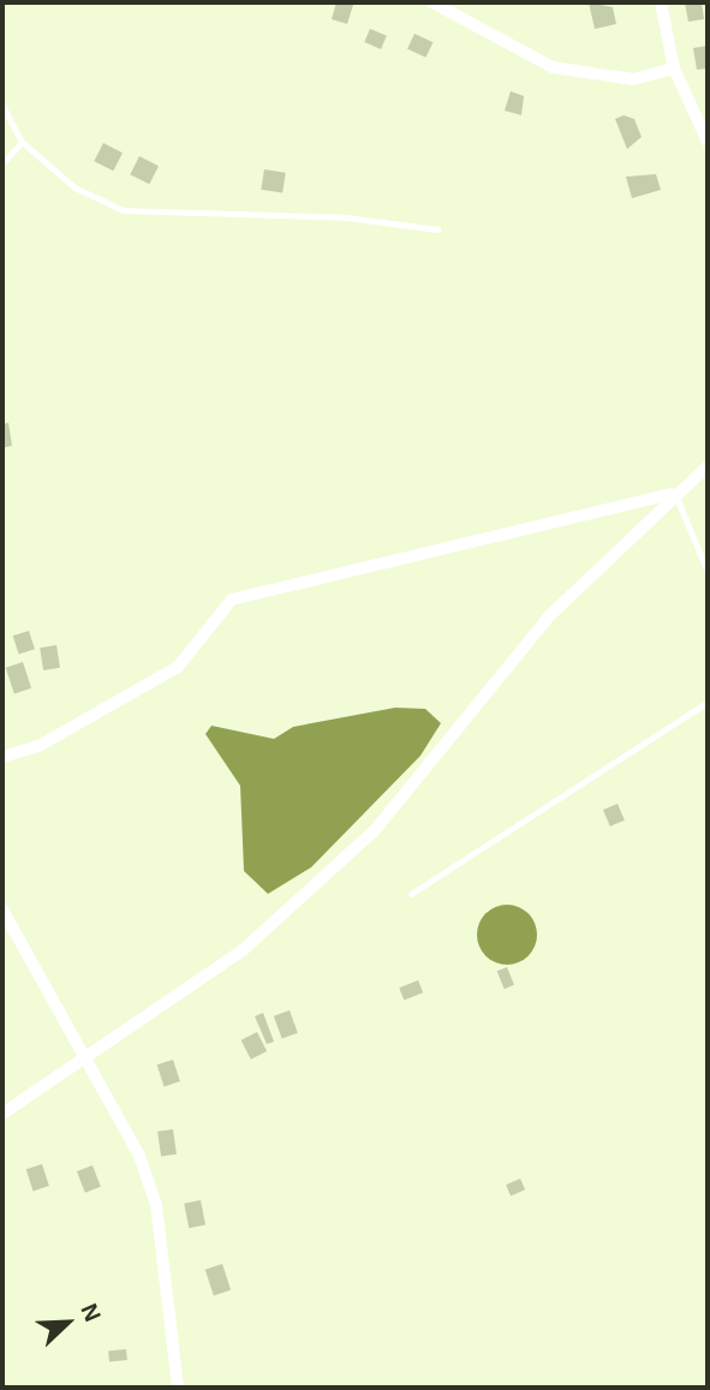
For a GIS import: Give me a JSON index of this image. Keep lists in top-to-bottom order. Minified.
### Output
{"north":"top right"}
